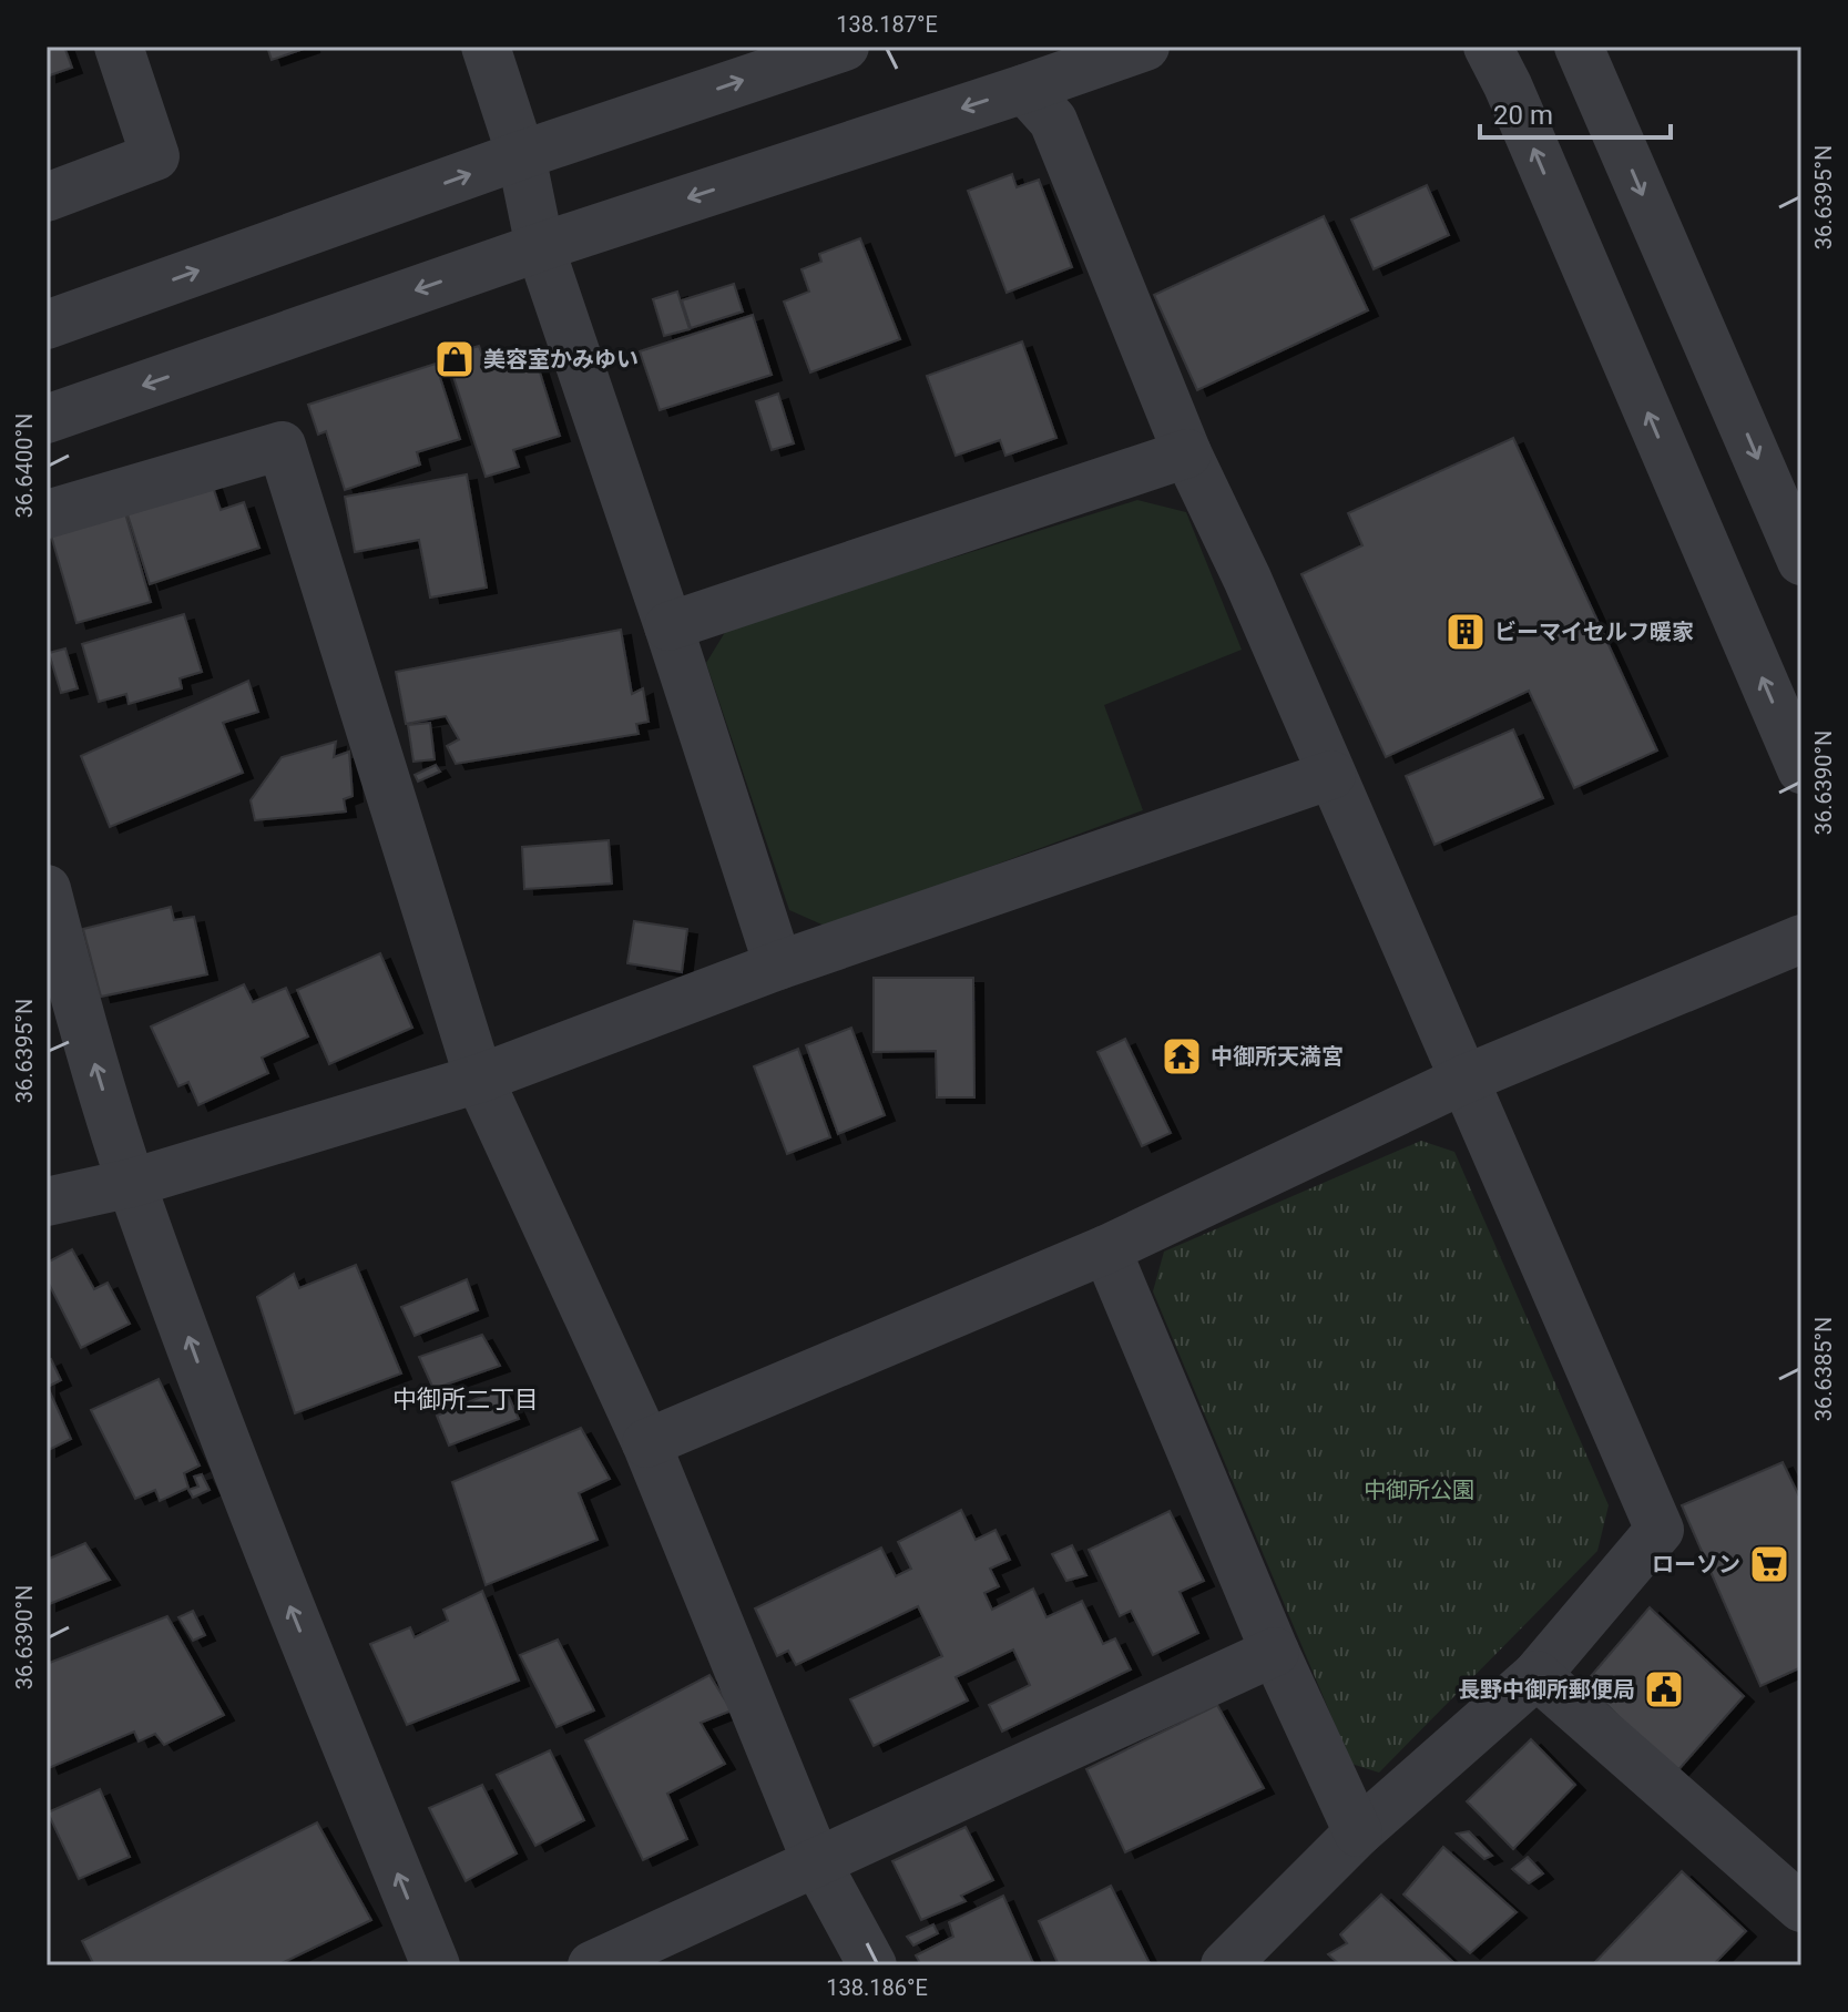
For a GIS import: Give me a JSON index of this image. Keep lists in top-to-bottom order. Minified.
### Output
{"districts":["中御所二丁目"],"parks":["中御所公園"],"places":{"shop":["美容室かみゆい"],"building":["ビーマイセルフ暖家"],"temple":["中御所天満宮"],"supermarket":["ローソン"],"public building":["長野中御所郵便局"]},"scale_bar":"20 m","coordinates":["138.187°E","36.6395°N","36.6400°N","36.6390°N","36.6385°N","138.186°E"]}
